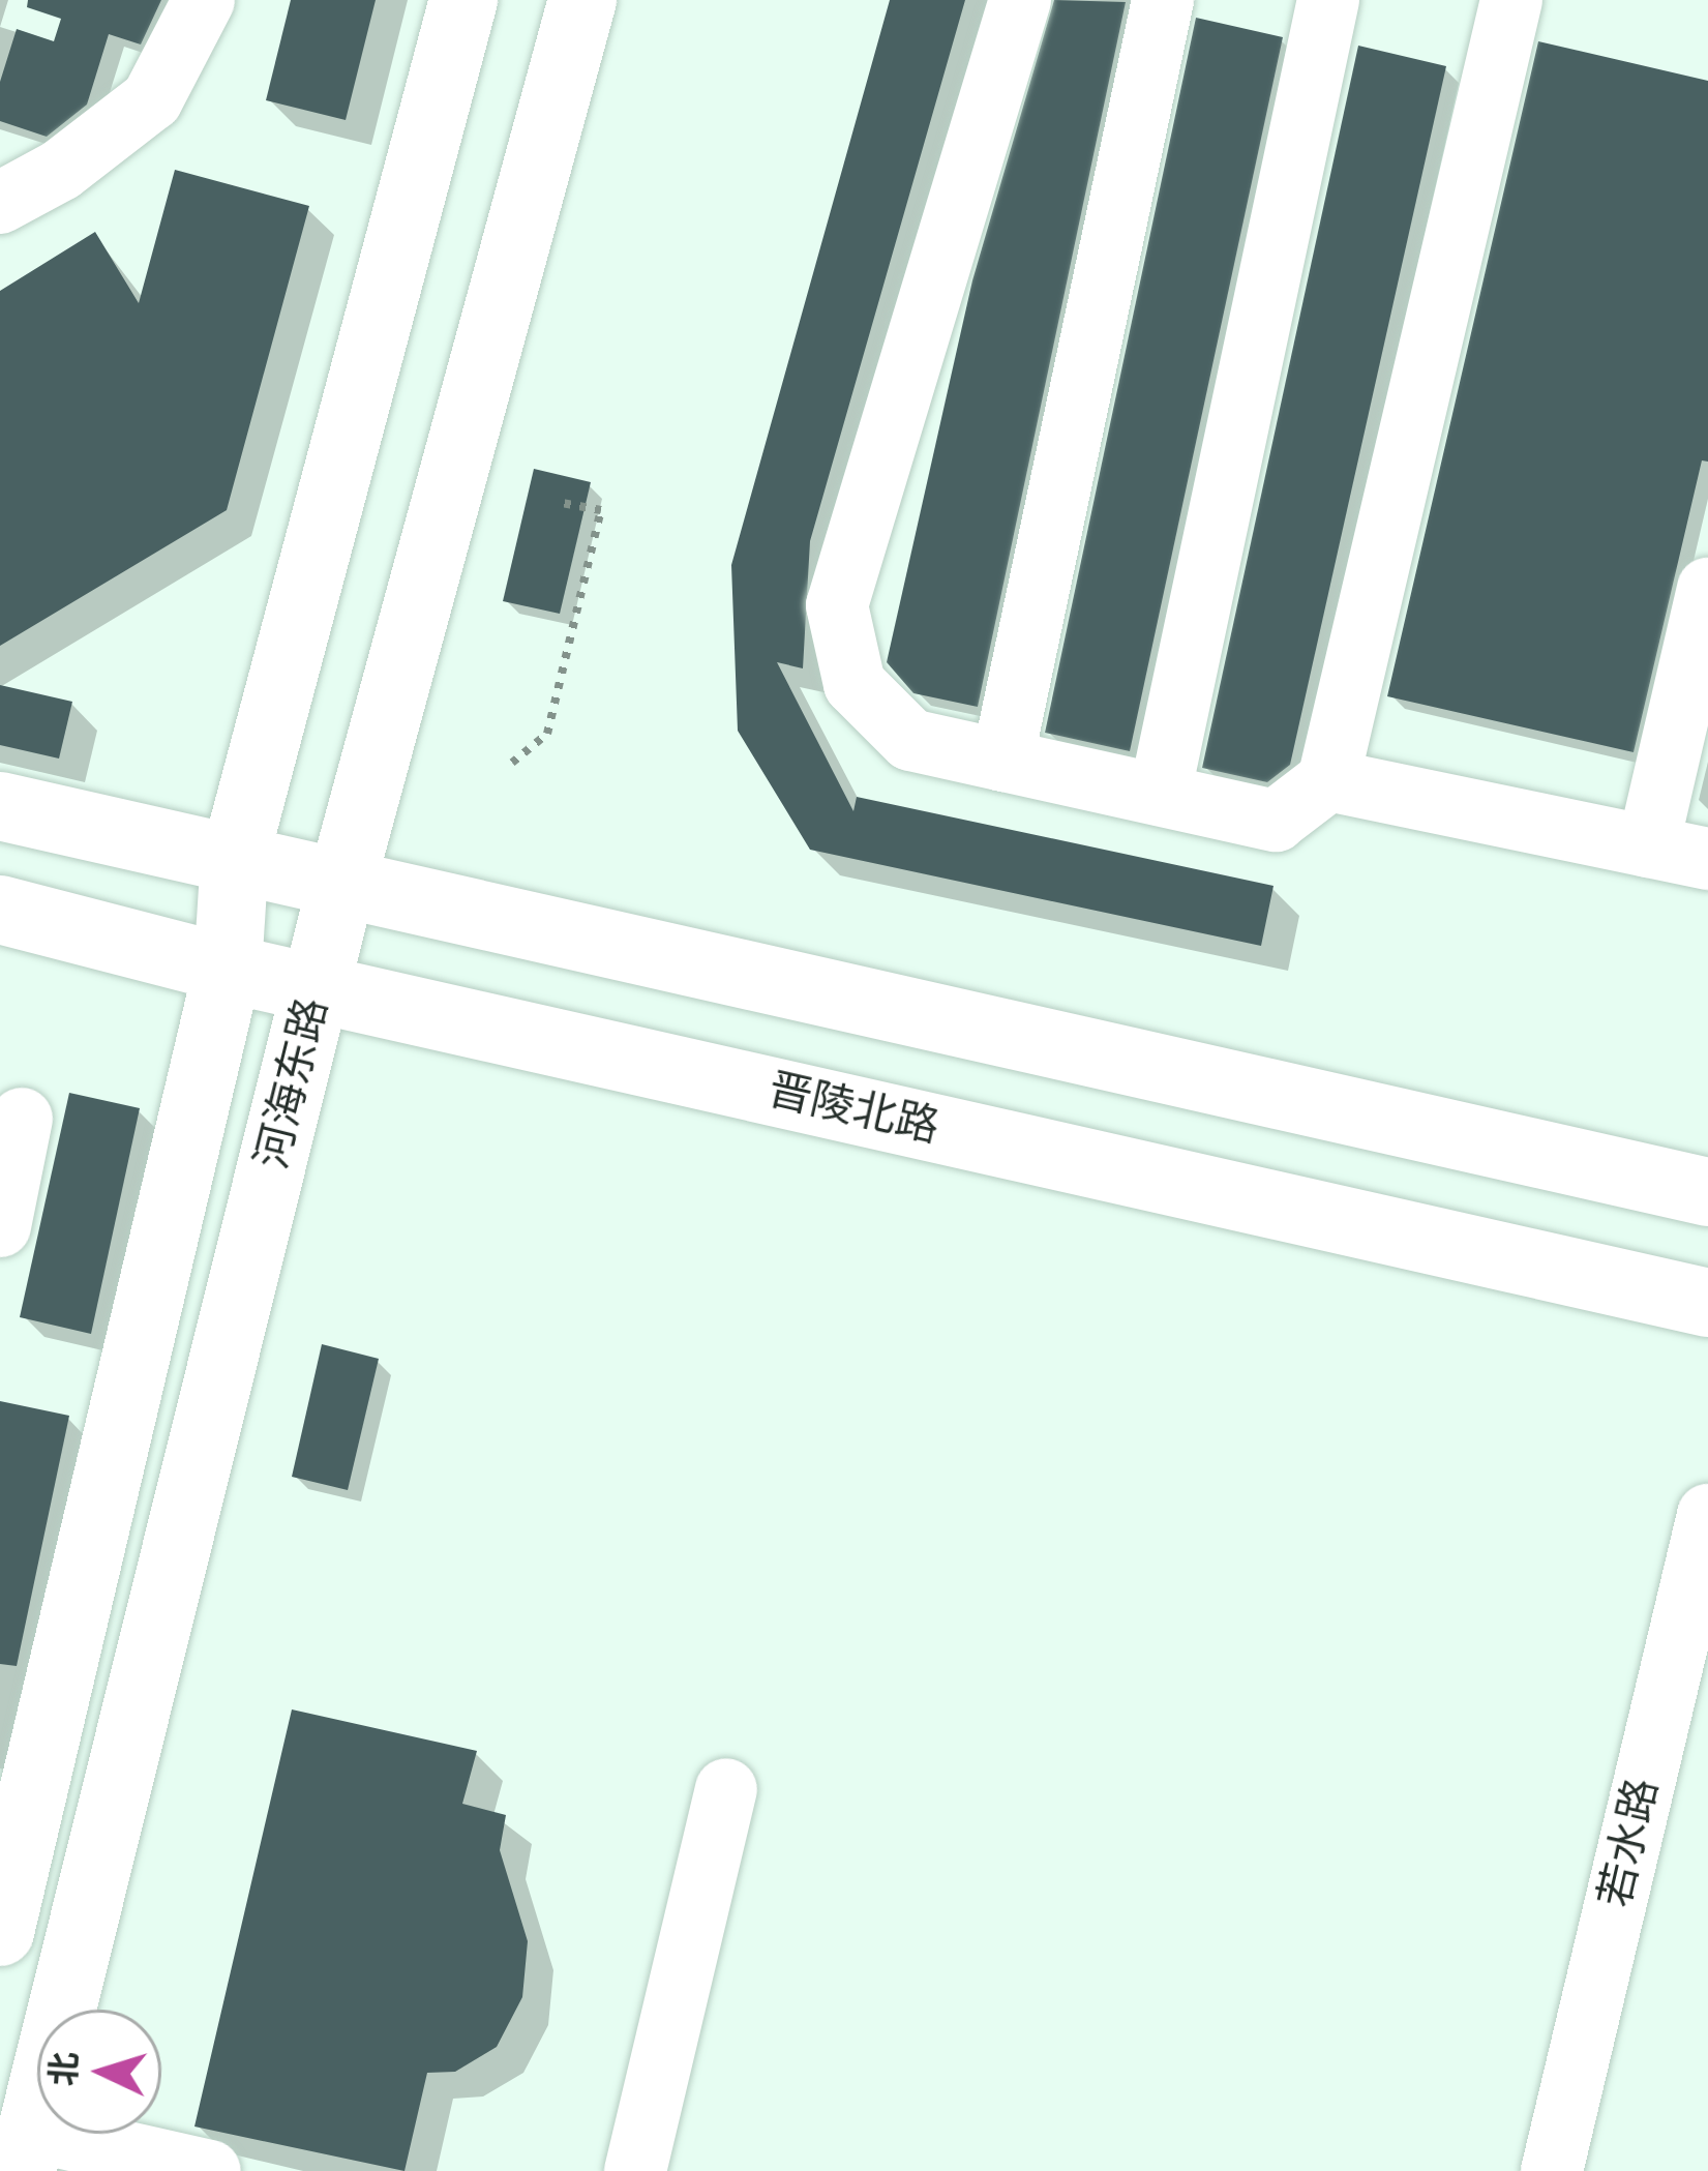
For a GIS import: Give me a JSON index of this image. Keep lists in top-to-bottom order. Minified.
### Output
{"streets":{"main road":["河海东路","晋陵北路"],"lane":["若水路"]},"crossings":[["河海东路","晋陵北路"]],"north":"left"}
